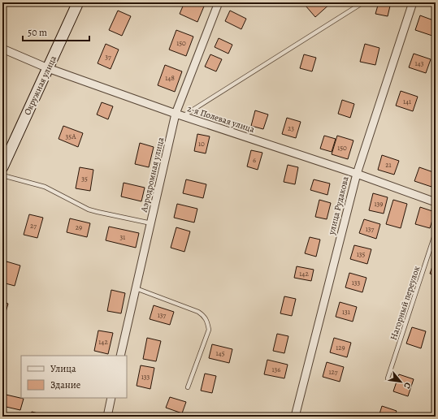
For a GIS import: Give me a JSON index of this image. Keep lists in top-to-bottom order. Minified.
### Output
{"streets":{"main road":["Окружная улица"],"street":["2-я Полевая улица","Аэродромная улица","улица Рудакова"],"lane":["Нагорный переулок"]},"crossings":[["Окружная улица","2-я Полевая улица"],["2-я Полевая улица","Аэродромная улица"],["2-я Полевая улица","улица Рудакова"]],"house_numbers":["150","37","143","148","141","23","35А","10","150","6","21","35","139","27","29","137","31","135","142","133","131","137","142","129","145","136","127","133"],"legend":["Улица","Здание"],"scale_bar":"50 m","north":"bottom right"}
